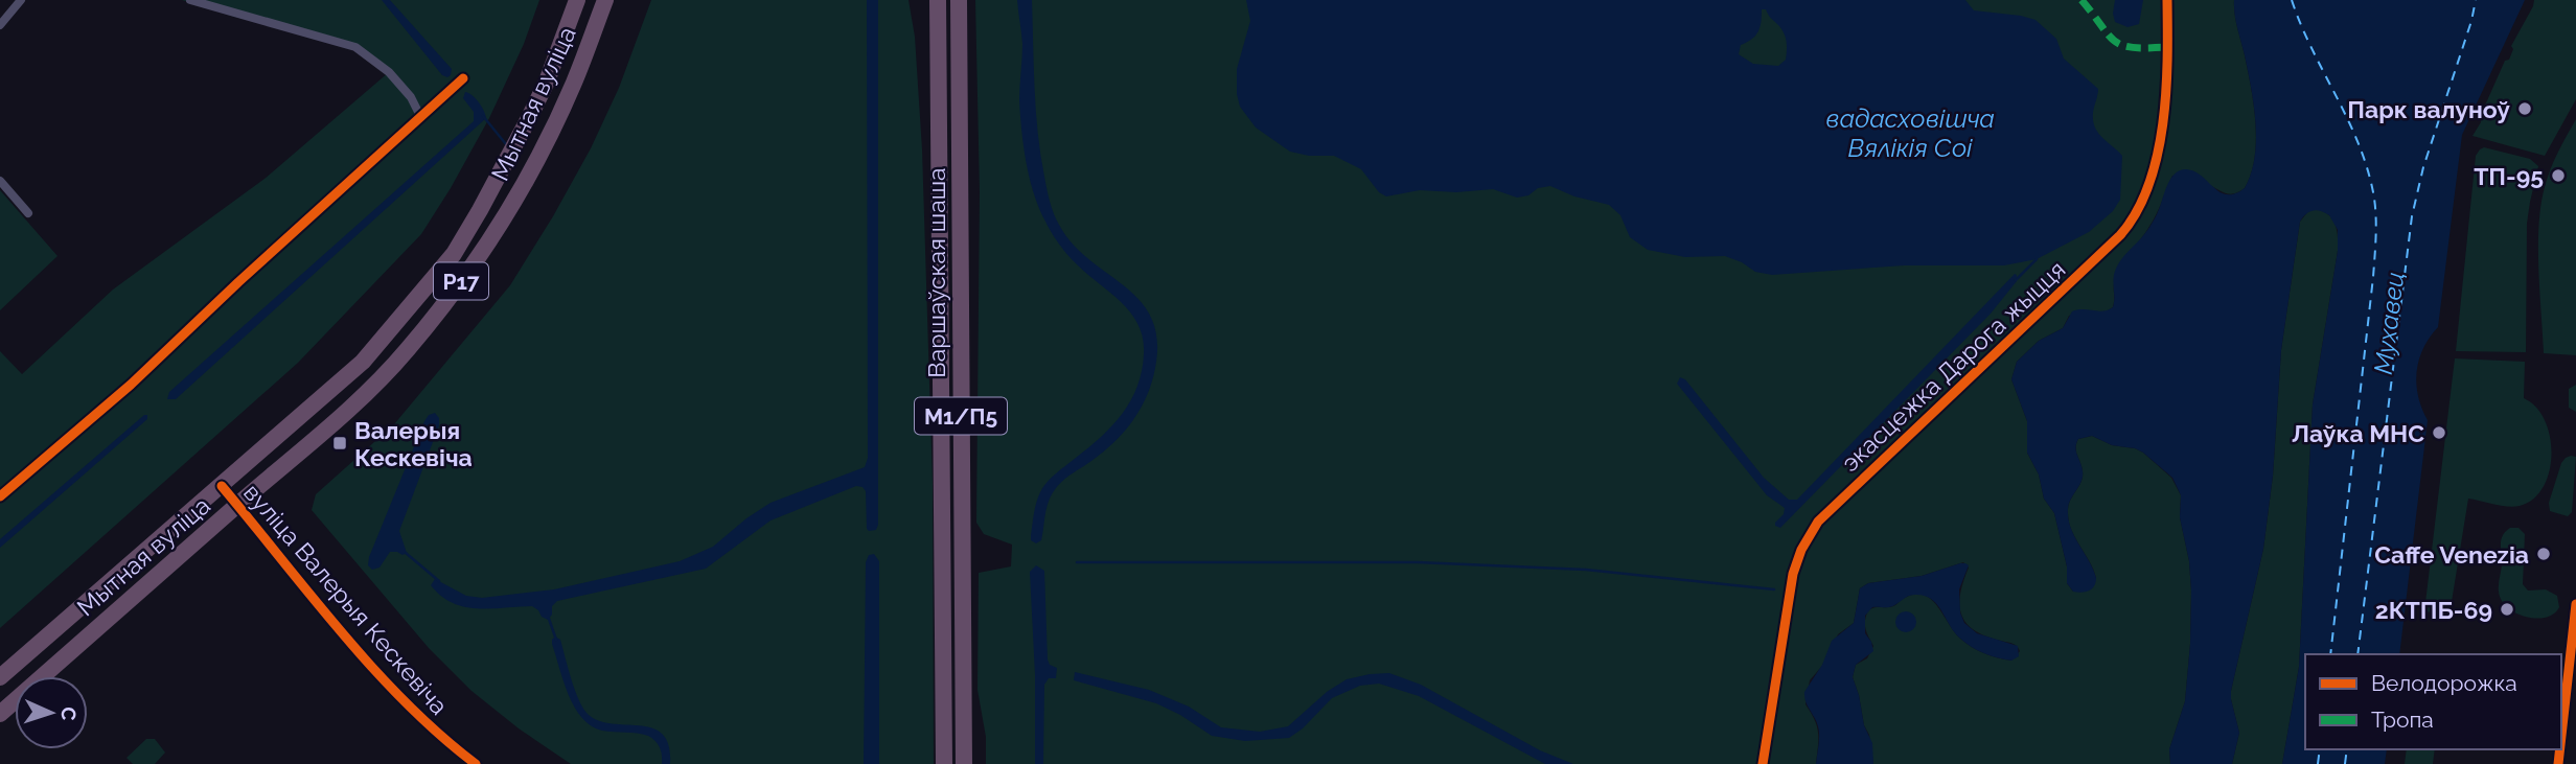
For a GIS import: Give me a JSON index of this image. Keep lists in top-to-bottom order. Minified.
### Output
{"streets":{"highway":["Мытная вуліца","Варшаўская шаша","Р17","М1/П5"],"street":["экасцежка Дарога жыцця","вуліца Валерыя Кескевіча"]},"crossings":[["Мытная вуліца","вуліца Валерыя Кескевіча"]],"water":["вадасховішча Вялікія Соі","Мухавец"],"places":{"other":["Парк валуноў","ТП-95","Лаўка МНС","Caffe Venezia","2КТПБ-69"],"transit":["Валерыя Кескевіча"]},"legend":["Велодорожка","Тропа"],"north":"right"}
